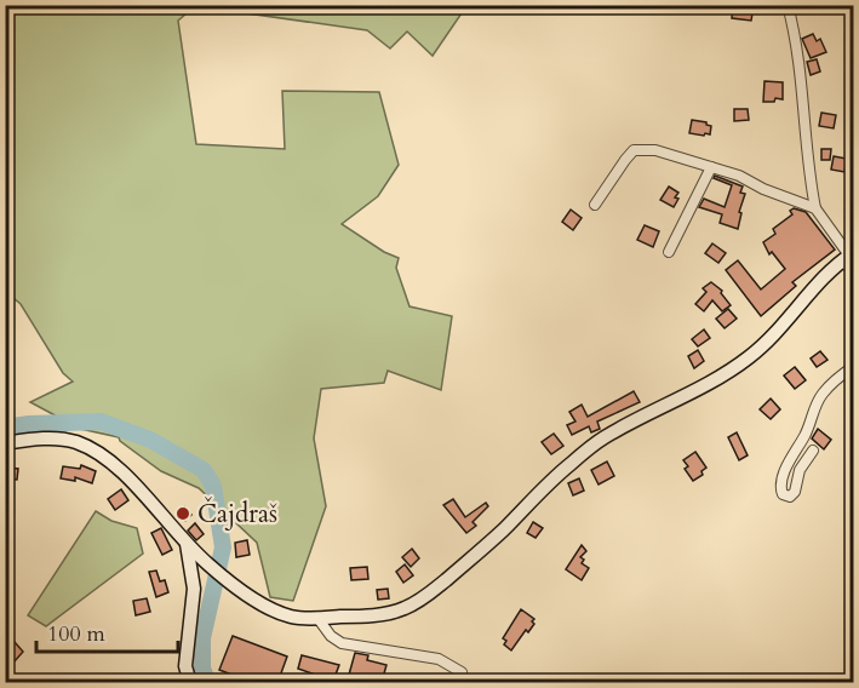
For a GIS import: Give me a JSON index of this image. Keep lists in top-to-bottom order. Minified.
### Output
{"places":["Čajdraš"],"scale_bar":"100 m"}
